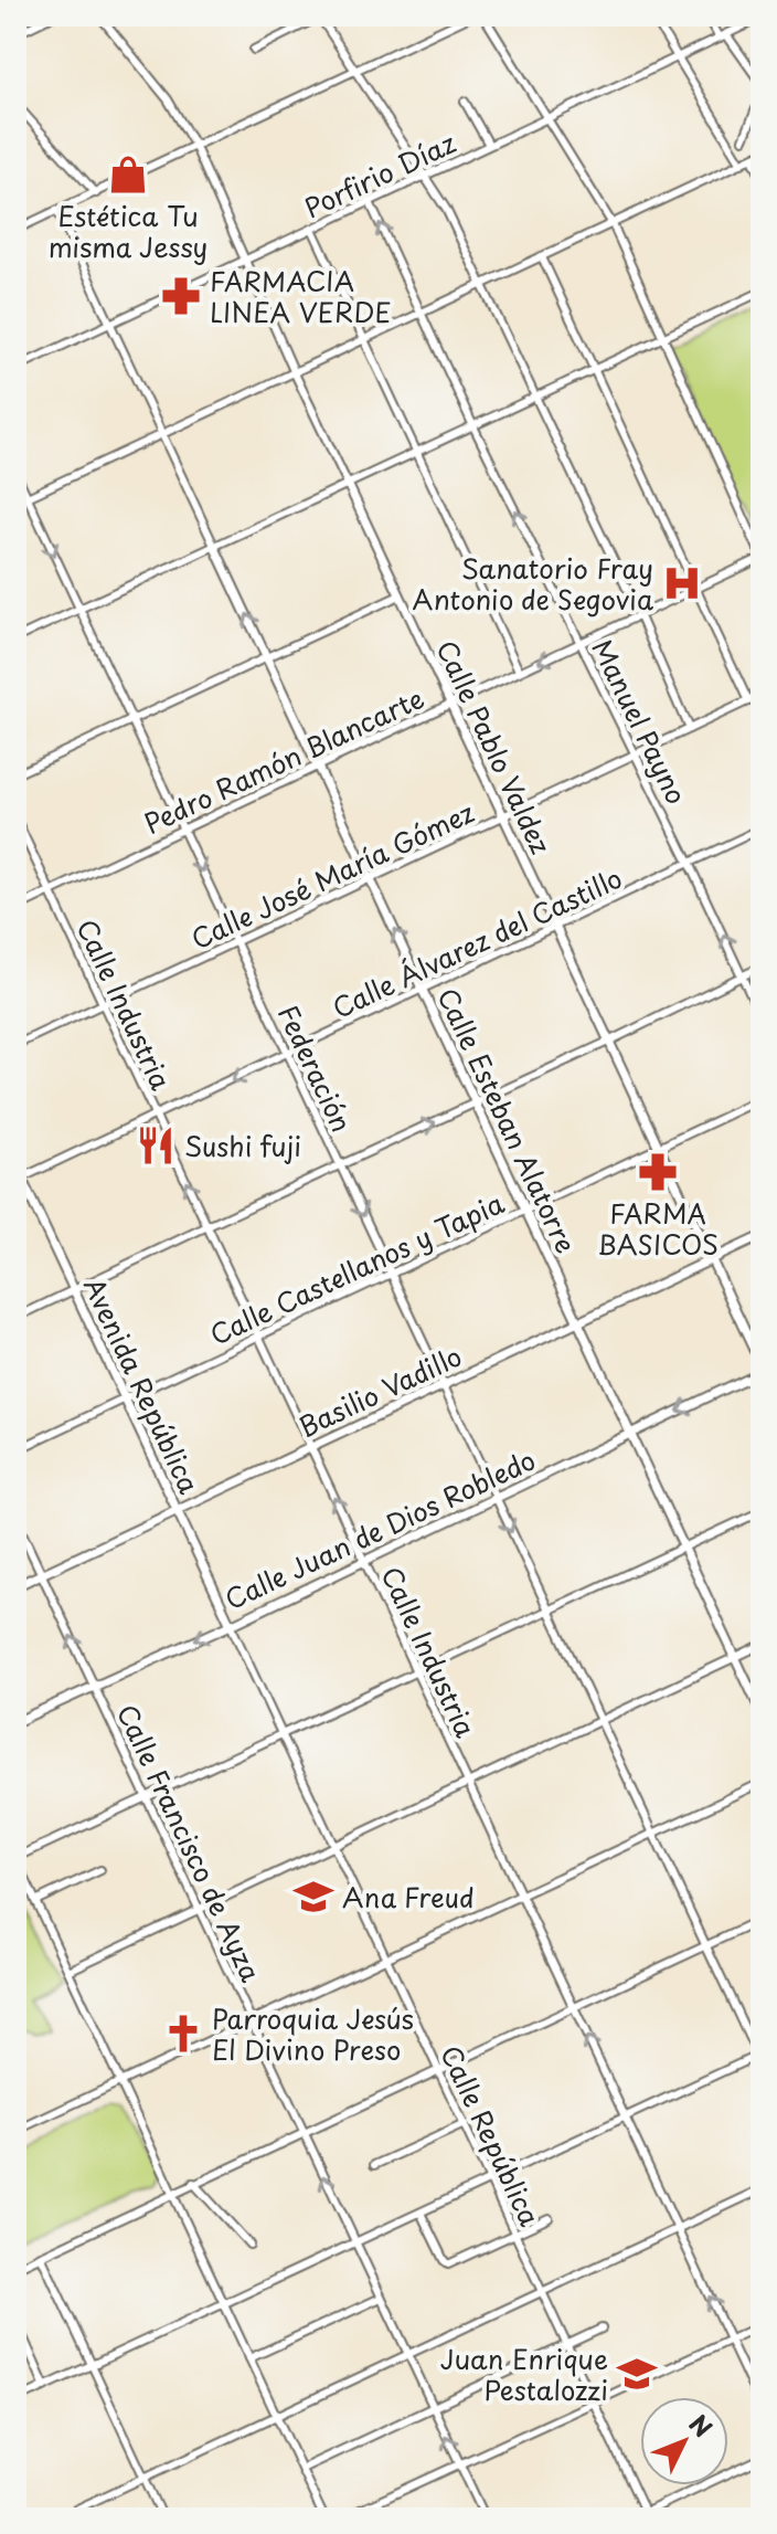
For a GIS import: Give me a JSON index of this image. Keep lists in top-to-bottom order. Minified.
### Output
{"streets":{"street":["Porfirio Díaz","Manuel Payno","Calle Pablo Valdez","Pedro Ramón Blancarte","Calle José María Gómez","Calle Álvarez del Castillo","Calle Industria","Federación","Calle Esteban Alatorre","Calle Castellanos y Tapia","Avenida República","Basilio Vadillo","Calle Juan de Dios Robledo","Calle Francisco de Ayza","Calle República"]},"crossings":[["Porfirio Díaz","Manuel Payno"],["Porfirio Díaz","Calle Pablo Valdez"],["Manuel Payno","Pedro Ramón Blancarte"],["Manuel Payno","Calle José María Gómez"],["Manuel Payno","Calle Álvarez del Castillo"],["Calle Pablo Valdez","Pedro Ramón Blancarte"],["Calle Pablo Valdez","Calle José María Gómez"],["Calle Pablo Valdez","Calle Álvarez del Castillo"],["Calle Pablo Valdez","Calle Castellanos y Tapia"],["Calle Pablo Valdez","Basilio Vadillo"],["Calle Pablo Valdez","Calle Juan de Dios Robledo"],["Pedro Ramón Blancarte","Calle Industria"],["Pedro Ramón Blancarte","Federación"],["Pedro Ramón Blancarte","Calle Esteban Alatorre"],["Calle José María Gómez","Calle Industria"],["Calle José María Gómez","Federación"],["Calle José María Gómez","Calle Esteban Alatorre"],["Calle Álvarez del Castillo","Calle Industria"],["Calle Álvarez del Castillo","Federación"],["Calle Álvarez del Castillo","Calle Esteban Alatorre"],["Calle Álvarez del Castillo","Avenida República"],["Calle Industria","Calle Castellanos y Tapia"],["Calle Industria","Basilio Vadillo"],["Calle Industria","Calle Juan de Dios Robledo"],["Federación","Calle Castellanos y Tapia"],["Federación","Basilio Vadillo"],["Federación","Calle Juan de Dios Robledo"],["Calle Esteban Alatorre","Calle Castellanos y Tapia"],["Calle Esteban Alatorre","Basilio Vadillo"],["Calle Esteban Alatorre","Calle Juan de Dios Robledo"],["Calle Castellanos y Tapia","Avenida República"],["Avenida República","Basilio Vadillo"],["Avenida República","Calle Juan de Dios Robledo"],["Avenida República","Calle República"],["Basilio Vadillo","Calle Francisco de Ayza"],["Calle Juan de Dios Robledo","Calle Francisco de Ayza"],["Calle Juan de Dios Robledo","Calle República"]],"one_way":["Manuel Payno","Calle Juan de Dios Robledo"],"places":{"shop":["Estética Tu misma Jessy"],"pharmacy":["FARMACIA LINEA VERDE","FARMA BASICOS"],"hospital":["Sanatorio Fray Antonio de Segovia"],"restaurant":["Sushi fuji"],"school or university":["Ana Freud","Juan Enrique Pestalozzi"],"church":["Parroquia Jesús El Divino Preso"]},"north":"top right"}
